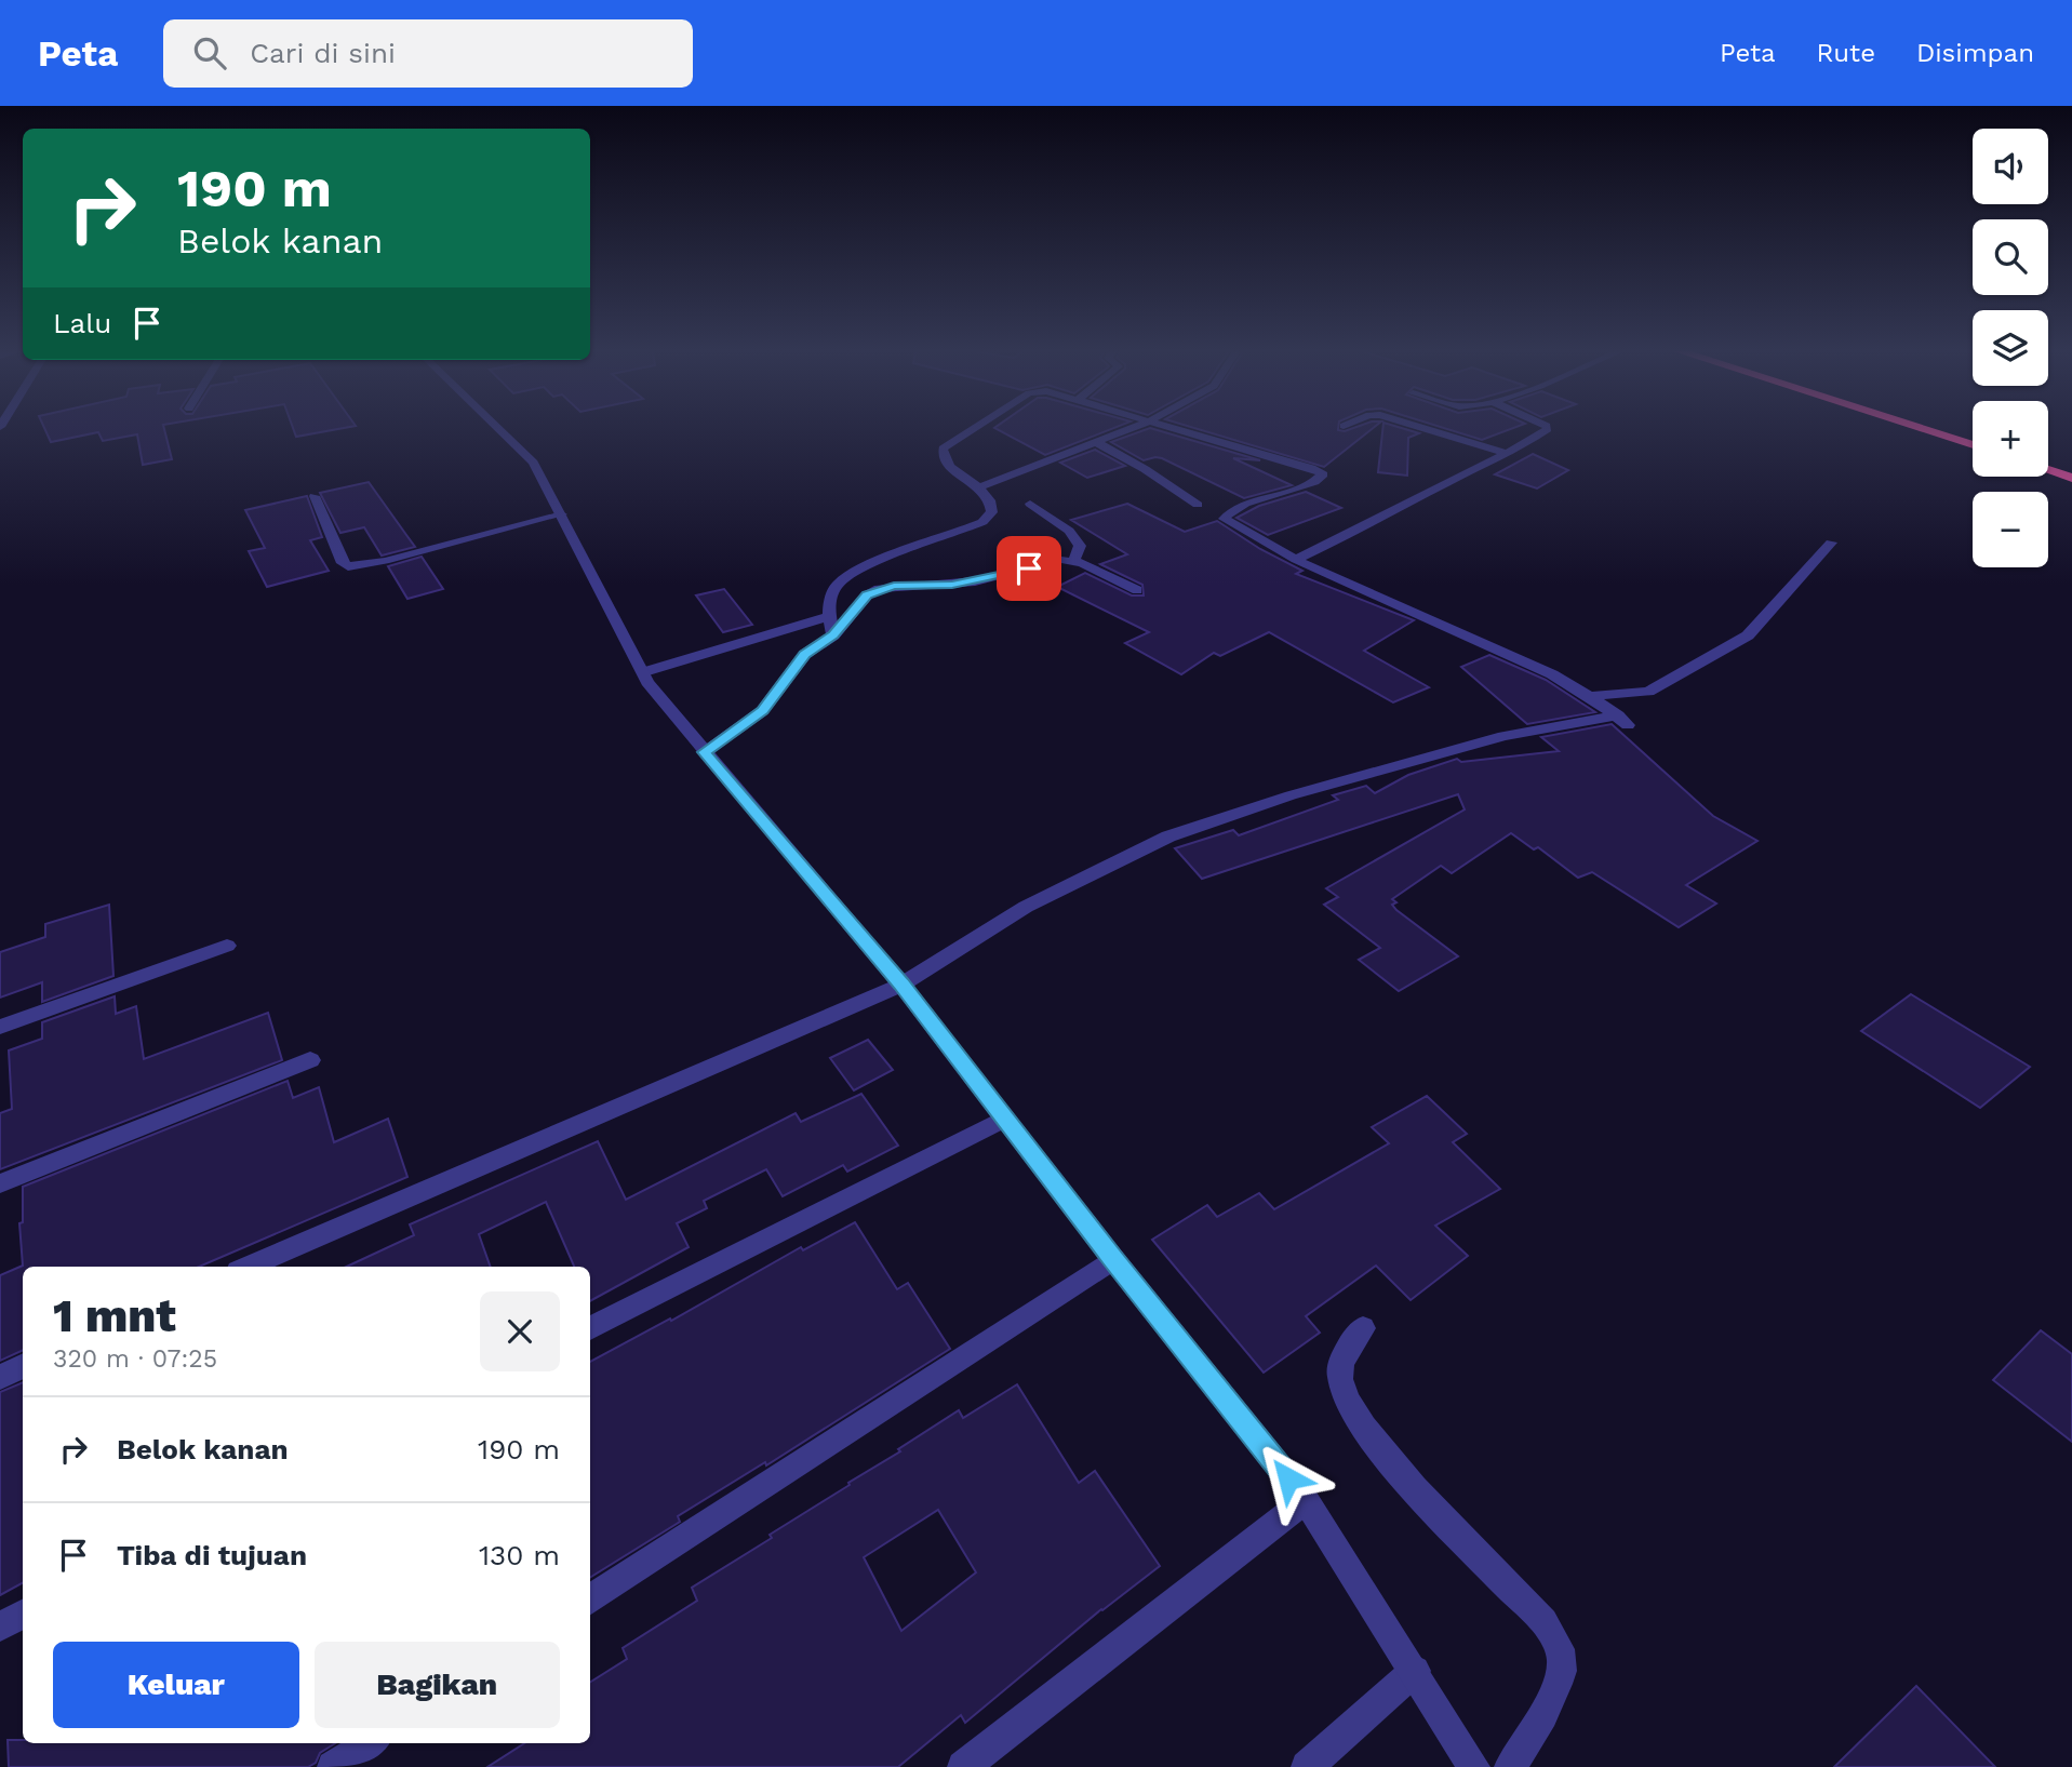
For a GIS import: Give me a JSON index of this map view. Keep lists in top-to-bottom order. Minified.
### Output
{"page":{"header":"Peta","search":"Cari di sini","nav":["Peta","Rute","Disimpan"],"map_buttons":["+","−"],"turn":["190 m","Belok kanan"],"then":"Lalu","heading":["1 mnt","320 m · 07:25"],"list":[{"name":"Belok kanan","value":"190 m"},{"name":"Tiba di tujuan","value":"130 m"}],"buttons":["Keluar","Bagikan"]}}
